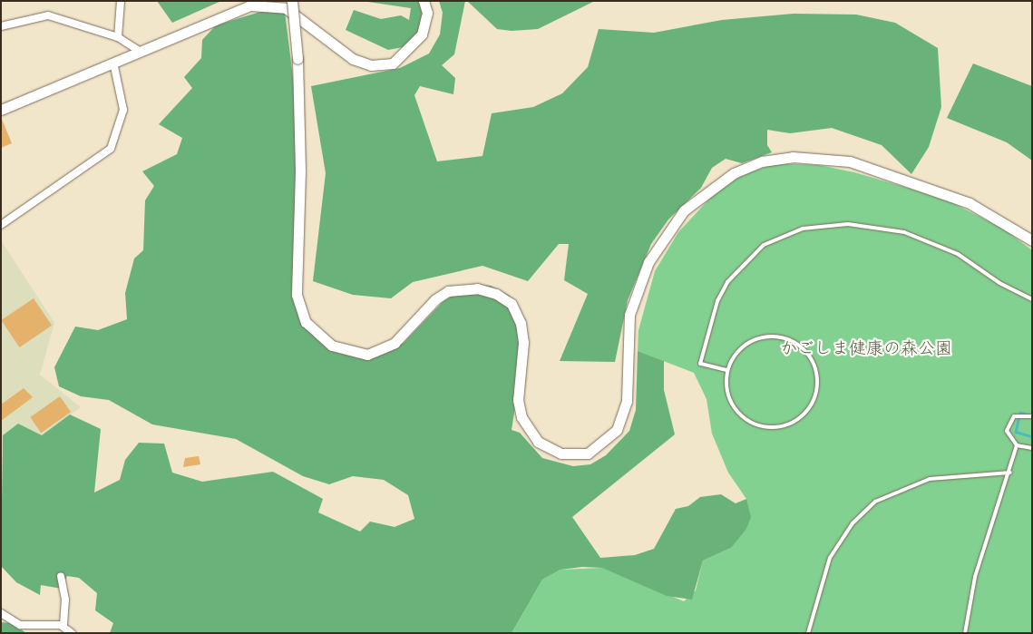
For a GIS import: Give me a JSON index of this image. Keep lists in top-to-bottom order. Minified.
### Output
{"parks":["かごしま健康の森公園"]}
